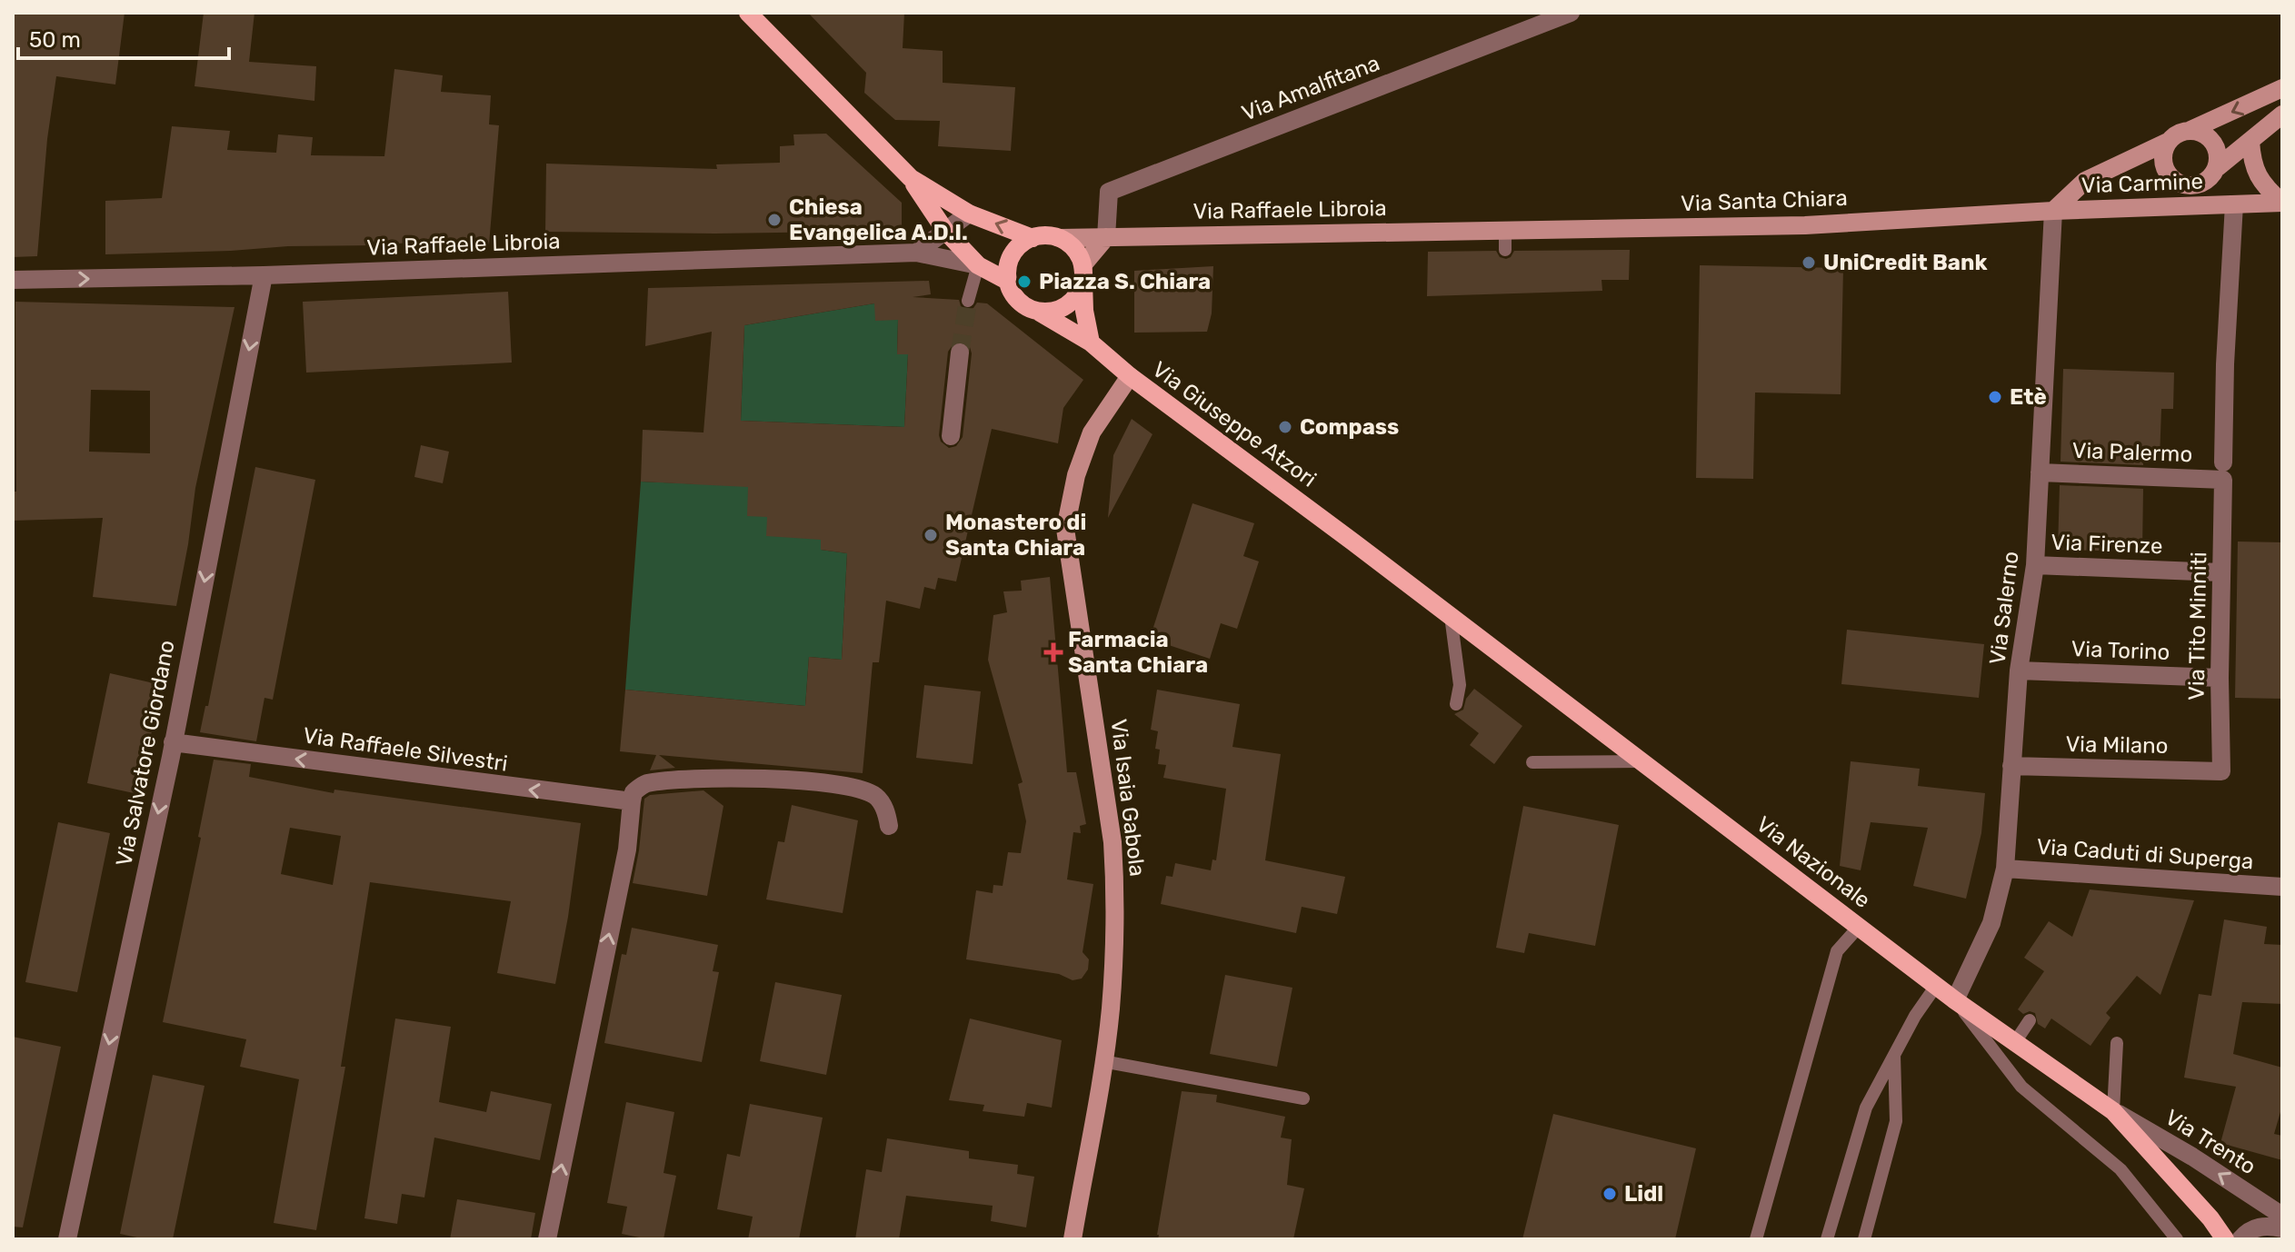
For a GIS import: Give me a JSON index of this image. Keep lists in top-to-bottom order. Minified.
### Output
{"streets":{"main road":["Via Giuseppe Atzori","Via Nazionale"],"street":["Via Amalfitana","Via Carmine","Via Santa Chiara","Via Raffaele Libroia","Via Palermo","Via Firenze","Via Salerno","Via Tito Minniti","Via Torino","Via Milano","Via Raffaele Silvestri","Via Salvatore Giordano","Via Isaia Gabola","Via Caduti di Superga","Via Trento"]},"crossings":[["Via Amalfitana","Via Raffaele Libroia"],["Via Carmine","Via Santa Chiara"],["Via Carmine","Via Salerno"],["Via Carmine","Via Tito Minniti"],["Via Santa Chiara","Via Raffaele Libroia"],["Via Santa Chiara","Via Salerno"],["Via Raffaele Libroia","Via Giuseppe Atzori"],["Via Raffaele Libroia","Via Salvatore Giordano"],["Via Giuseppe Atzori","Via Isaia Gabola"],["Via Giuseppe Atzori","Via Nazionale"],["Via Palermo","Via Salerno"],["Via Palermo","Via Tito Minniti"],["Via Firenze","Via Salerno"],["Via Firenze","Via Tito Minniti"],["Via Salerno","Via Torino"],["Via Salerno","Via Milano"],["Via Salerno","Via Caduti di Superga"],["Via Salerno","Via Nazionale"],["Via Tito Minniti","Via Torino"],["Via Tito Minniti","Via Milano"],["Via Raffaele Silvestri","Via Salvatore Giordano"],["Via Nazionale","Via Trento"]],"one_way":["Via Raffaele Silvestri","Via Salvatore Giordano","Via Trento"],"places":{"other":["Chiesa Evangelica A.D.I.","UniCredit Bank","Piazza S. Chiara","Etè","Compass","Monastero di Santa Chiara","Lidl"],"health":["Farmacia Santa Chiara"]},"scale_bar":"50 m"}
